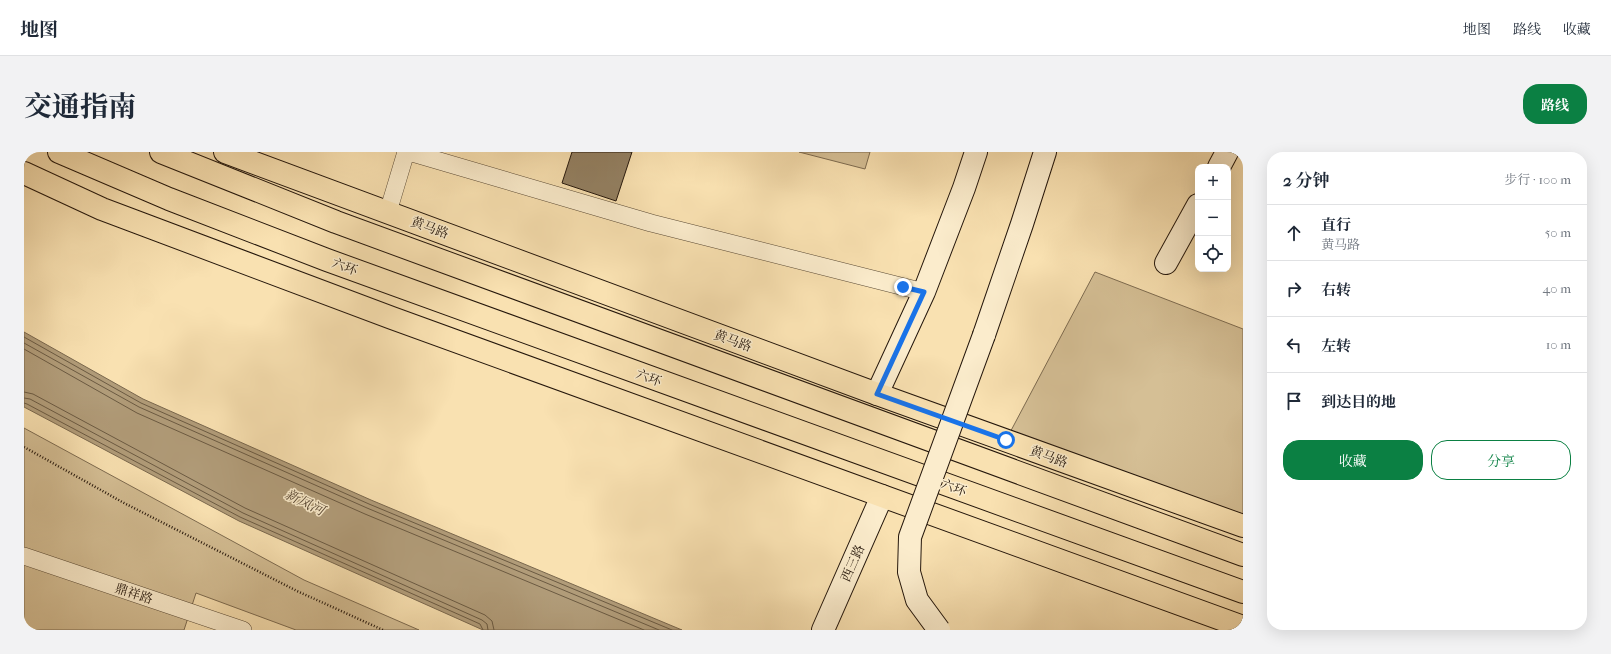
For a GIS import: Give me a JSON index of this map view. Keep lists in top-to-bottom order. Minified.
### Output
{"streets":{"main road":["黄马路","六环"],"street":["西三路","鼎祥路"]},"water":["新凤河"],"page":{"header":"地图","nav":["地图","路线","收藏"],"title":"交通指南","buttons":["路线",["收藏","分享"]],"heading":["2 分钟","步行 · 100 m"],"map_buttons":["+","−"],"list":[["直行","黄马路","50 m"],["右转","40 m"],["左转","10 m"],"到达目的地"]}}
